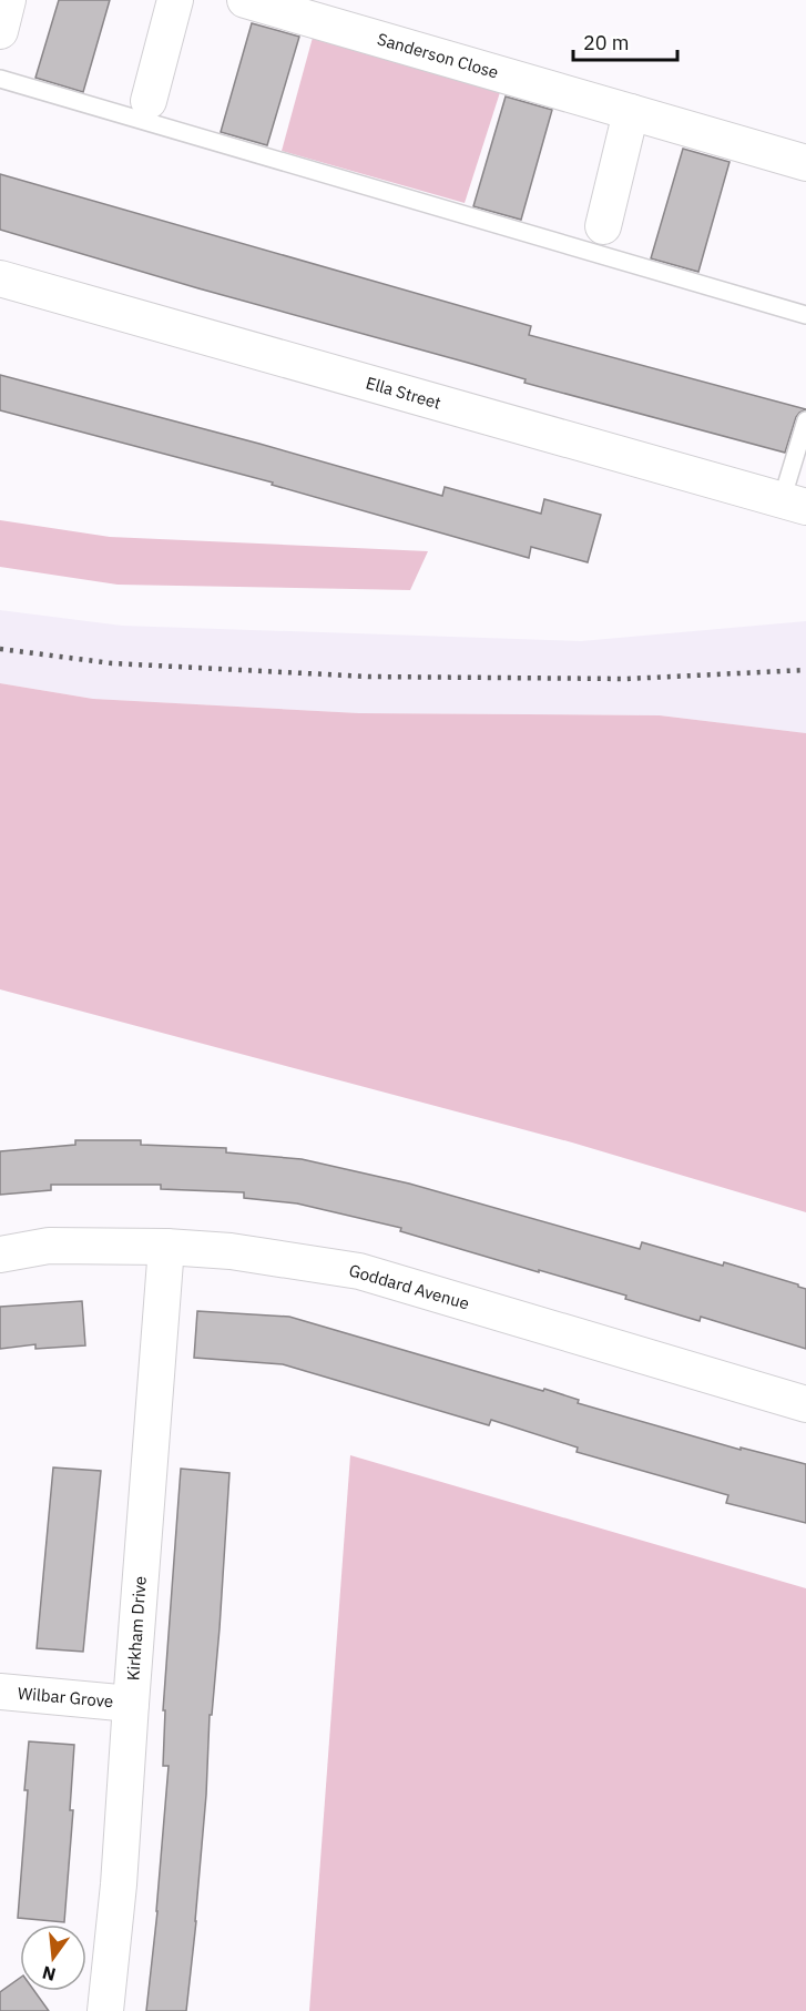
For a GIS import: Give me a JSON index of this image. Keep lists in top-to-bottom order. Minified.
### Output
{"streets":{"street":["Sanderson Close","Ella Street","Goddard Avenue","Kirkham Drive","Wilbar Grove"]},"crossings":[["Goddard Avenue","Kirkham Drive"],["Kirkham Drive","Wilbar Grove"]],"scale_bar":"20 m","north":"bottom"}
